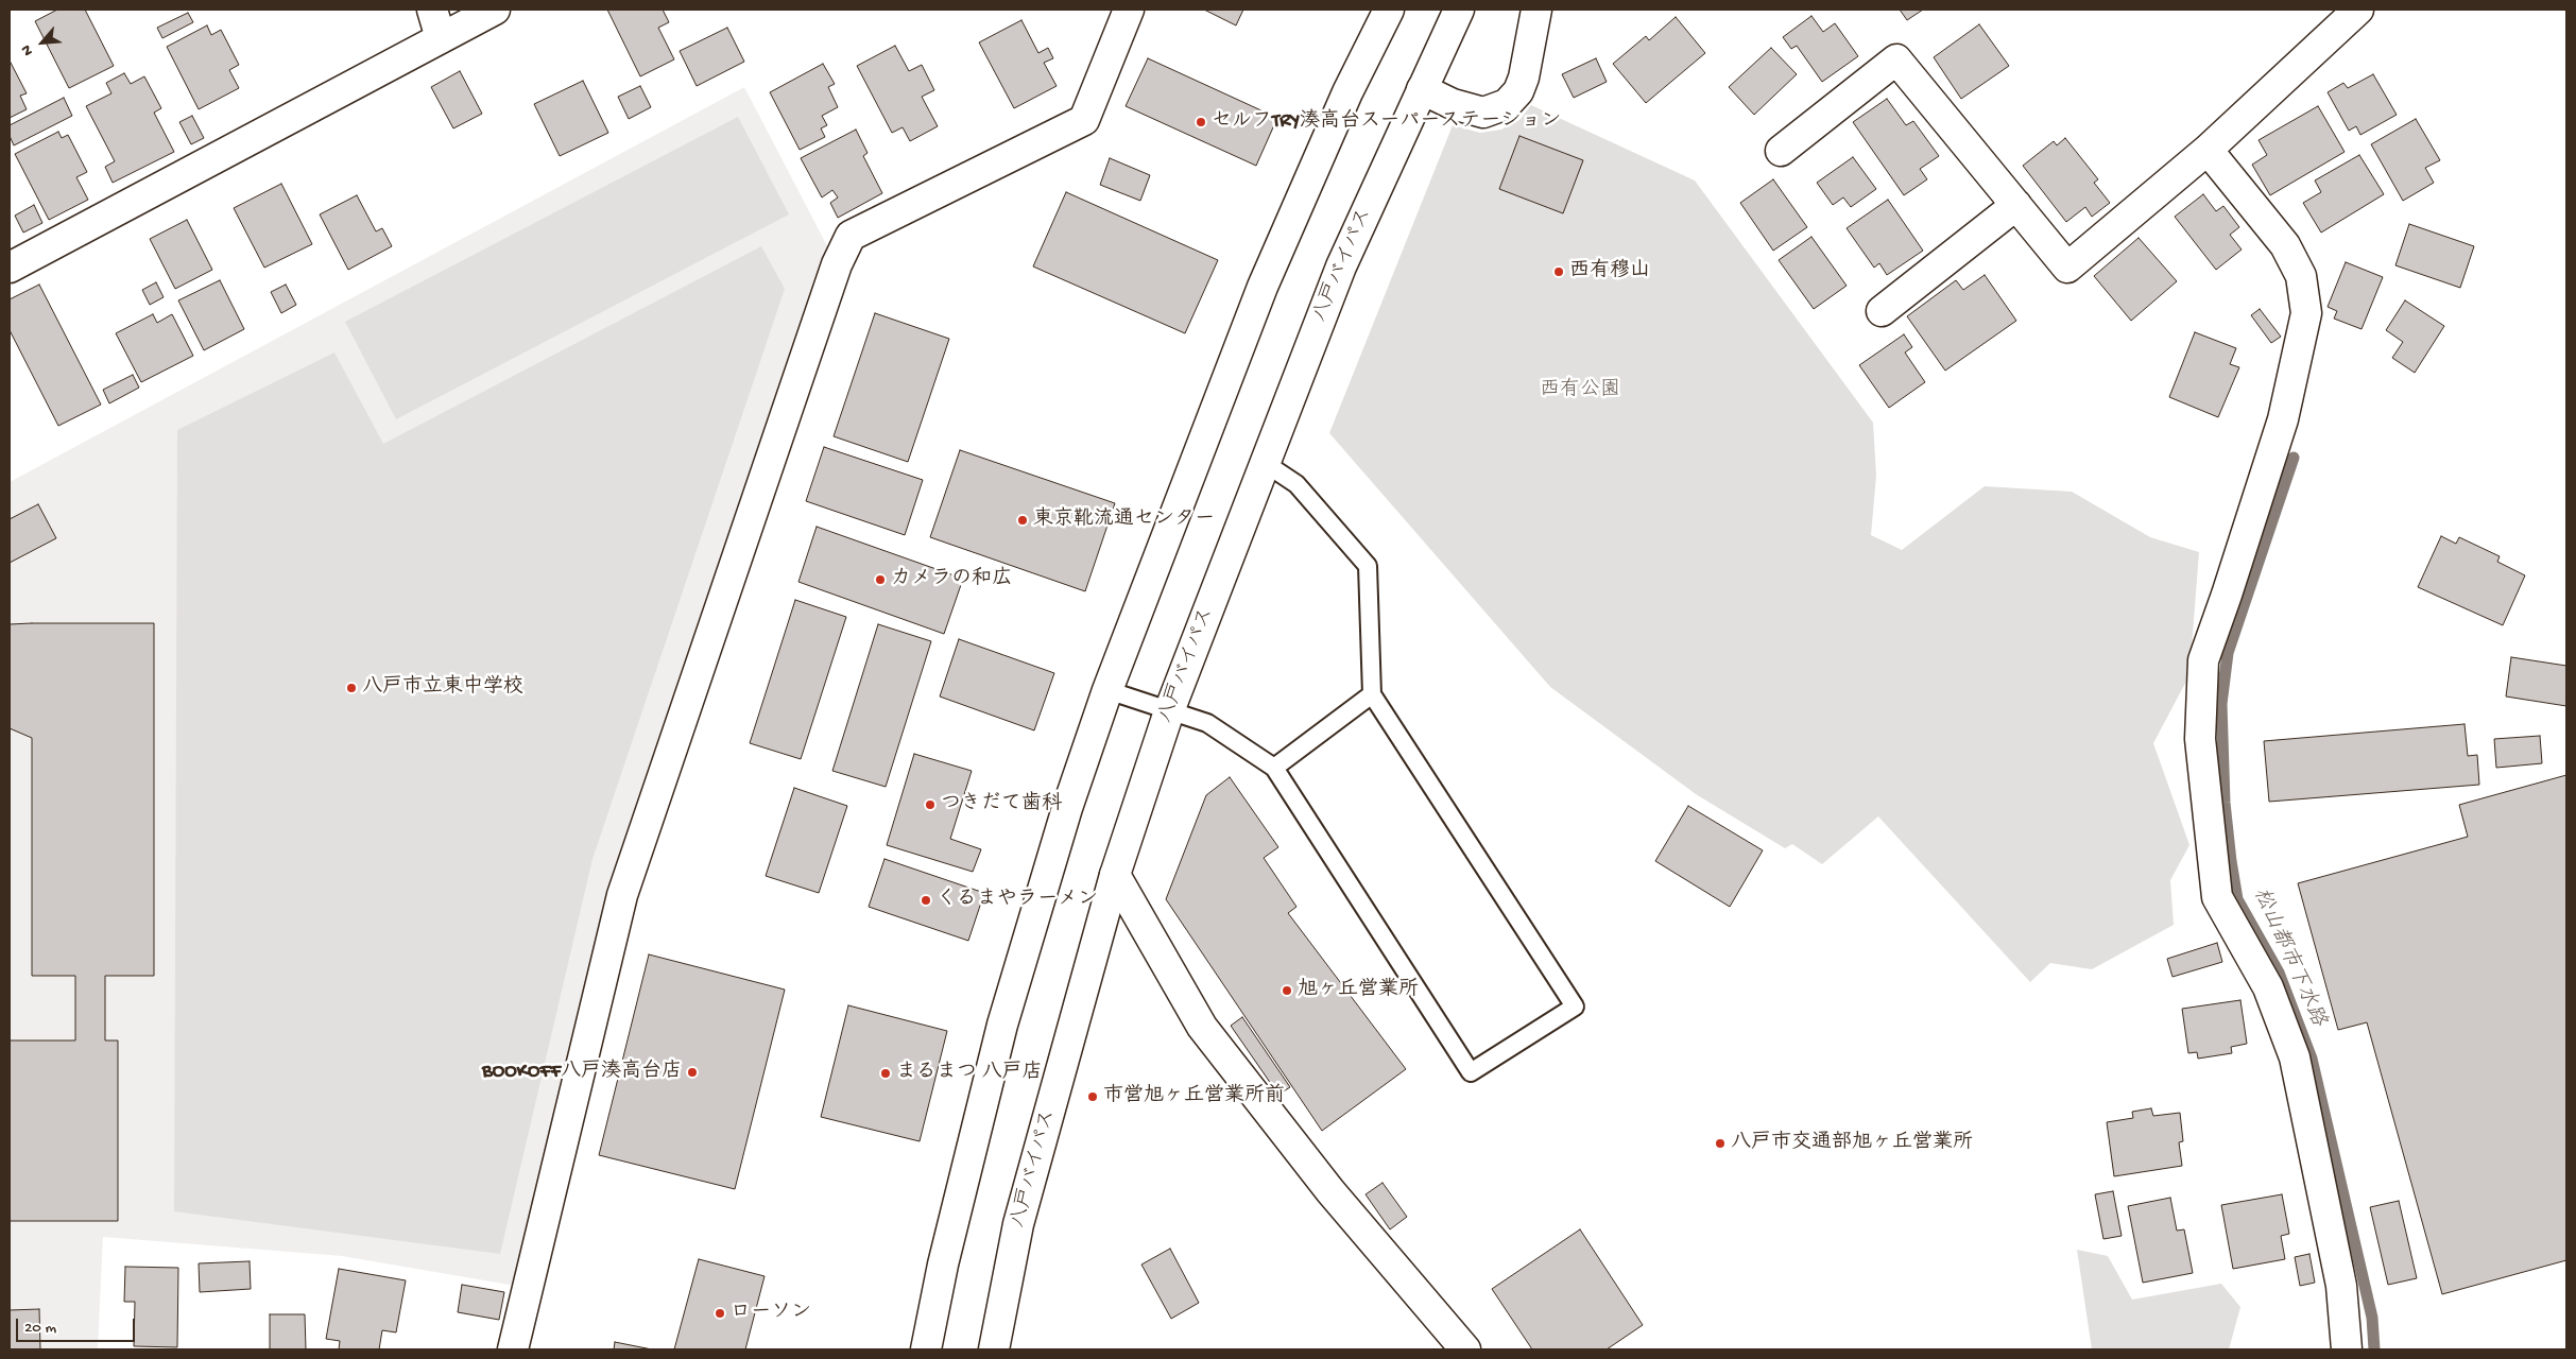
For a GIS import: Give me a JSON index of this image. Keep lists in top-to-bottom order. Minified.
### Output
{"streets":{"main road":["八戸バイパス"]},"water":["松山都市下水路"],"parks":["西有公園"],"places":["セルフTRY湊高台スーパーステーション","西有穆山","東京靴流通センター","カメラの和広","八戸市立東中学校","つきだて歯科","くるまやラーメン","旭ヶ丘営業所","BOOKOFF八戸湊高台店","まるまつ 八戸店","市営旭ヶ丘営業所前","八戸市交通部旭ヶ丘営業所","ローソン"],"scale_bar":"20 m","north":"bottom left"}
